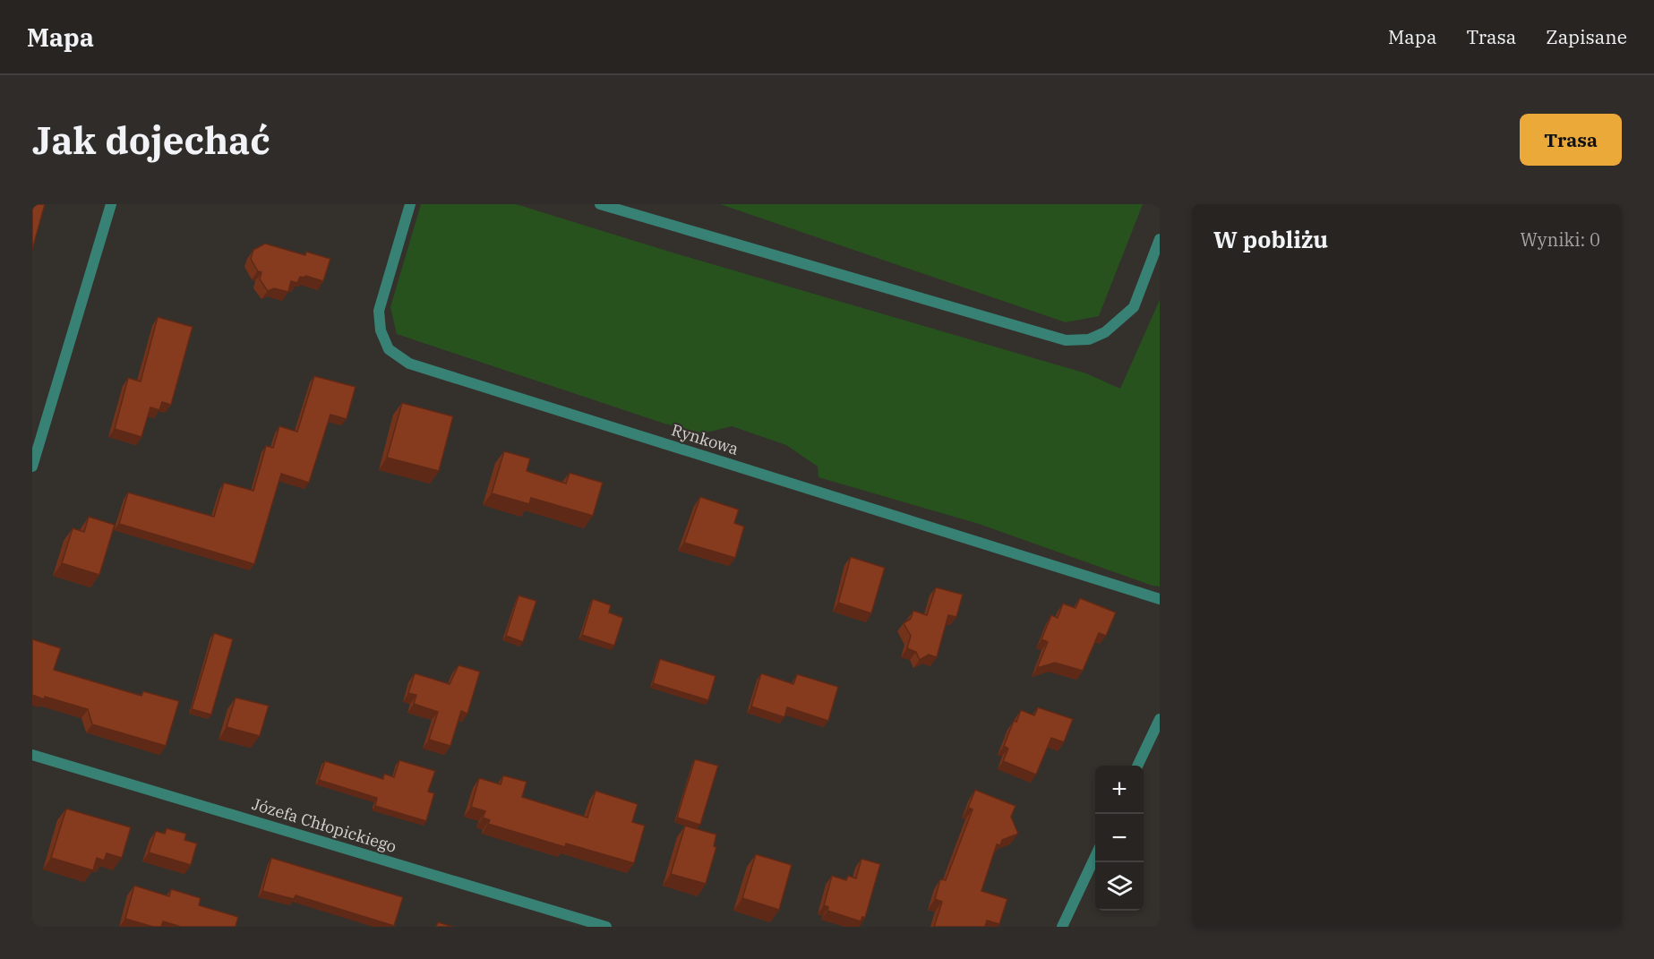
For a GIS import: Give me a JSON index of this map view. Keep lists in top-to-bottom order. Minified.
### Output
{"streets":{"street":["Rynkowa","Józefa Chłopickiego"]},"page":{"header":"Mapa","nav":["Mapa","Trasa","Zapisane"],"buttons":"Trasa","title":"Jak dojechać","heading":["W pobliżu","Wyniki: 0"],"map_buttons":["+","−"]}}
